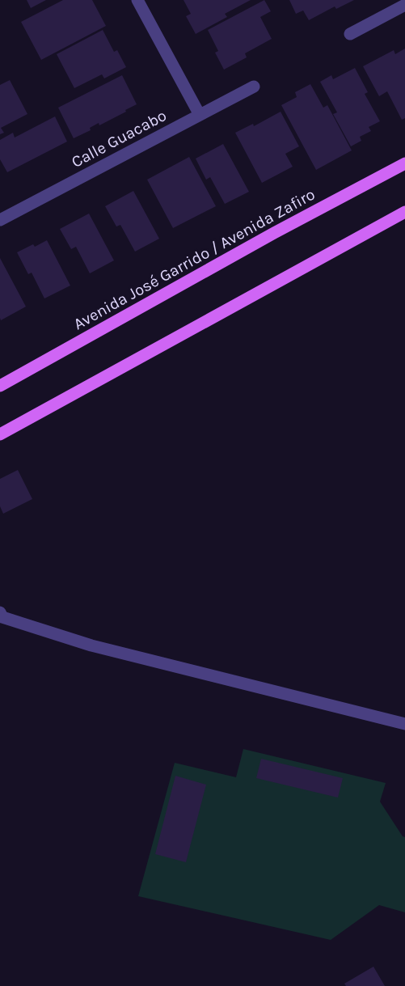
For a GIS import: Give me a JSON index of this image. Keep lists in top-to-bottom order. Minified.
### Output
{"streets":{"main road":["Avenida José Garrido / Avenida Zafiro"],"street":["Calle Guacabo"]}}
